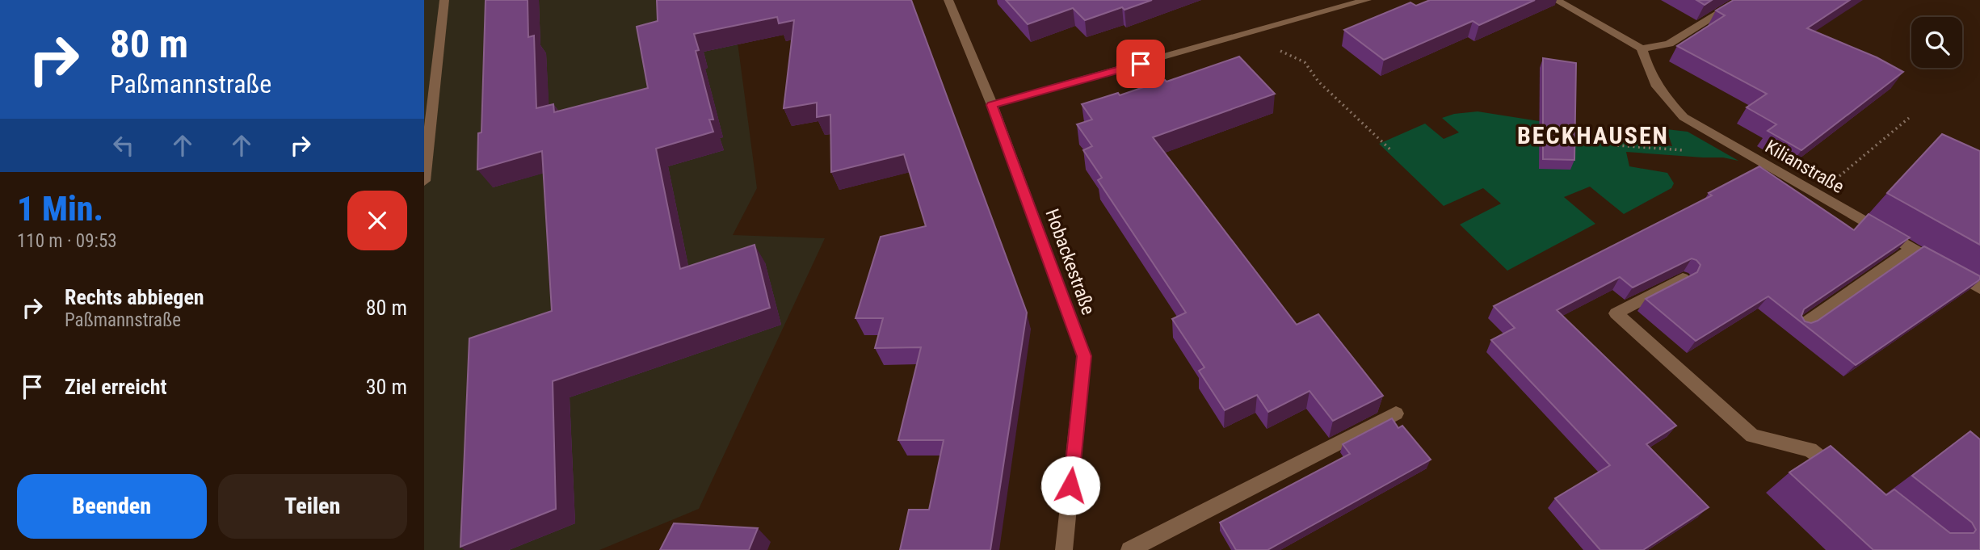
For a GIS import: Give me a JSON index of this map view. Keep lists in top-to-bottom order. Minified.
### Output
{"streets":{"street":["Kilianstraße","Hobackestraße"]},"districts":["BECKHAUSEN"],"page":{"turn":["80 m","Paßmannstraße"],"heading":["1 Min.","110 m · 09:53"],"list":[{"name":"Rechts abbiegen","note":"Paßmannstraße","value":"80 m"},{"name":"Ziel erreicht","value":"30 m"}],"buttons":["Beenden","Teilen"]}}
